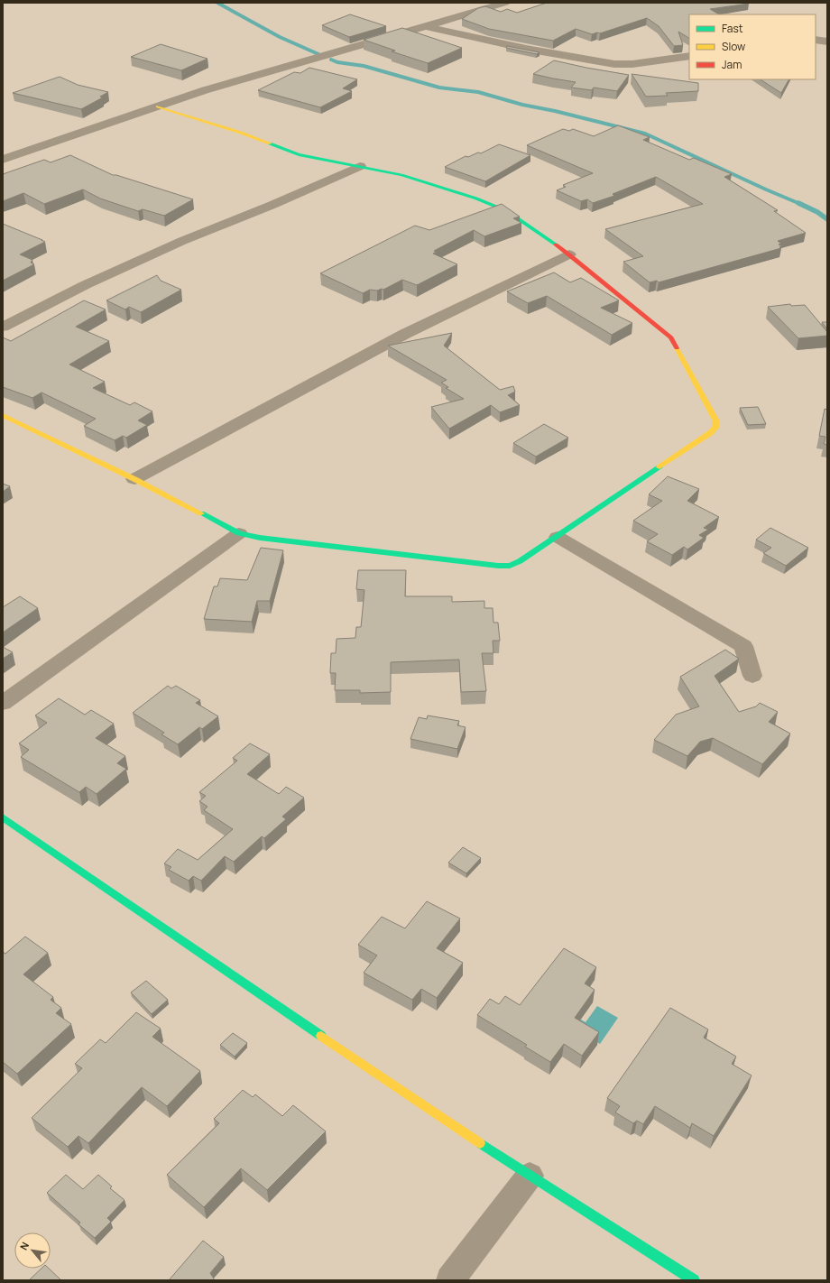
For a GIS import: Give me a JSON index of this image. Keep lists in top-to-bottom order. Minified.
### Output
{"legend":["Fast","Slow","Jam"],"north":"top left"}
